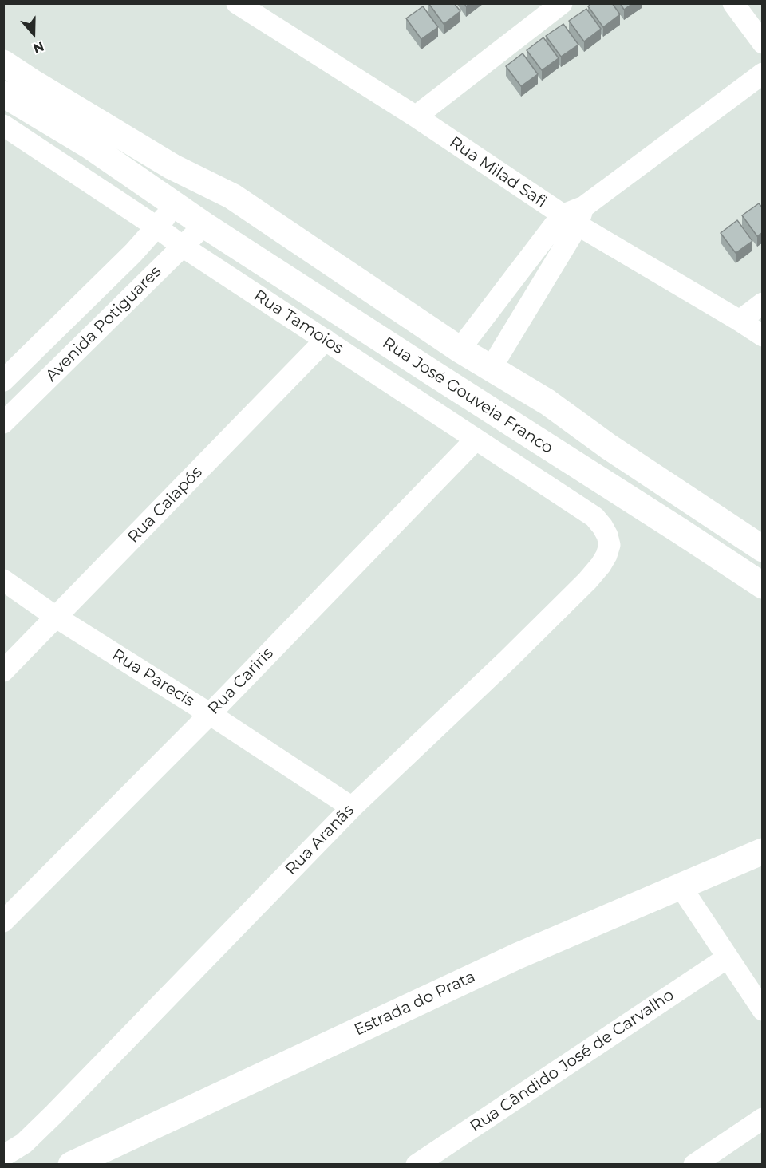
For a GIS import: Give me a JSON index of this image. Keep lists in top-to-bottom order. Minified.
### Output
{"streets":{"street":["Rua Milad Safi","Rua Tamoios","Avenida Potiguares","Rua José Gouveia Franco","Rua Caiapós","Rua Parecis","Rua Cariris","Rua Aranãs","Estrada do Prata","Rua Cândido José de Carvalho"]},"crossings":[["Rua Tamoios","Avenida Potiguares"],["Rua Tamoios","Rua Caiapós"],["Rua Tamoios","Rua Cariris"],["Rua Tamoios","Rua Aranãs"],["Avenida Potiguares","Rua José Gouveia Franco"],["Rua Caiapós","Rua Parecis"],["Rua Parecis","Rua Cariris"],["Rua Parecis","Rua Aranãs"]],"north":"bottom"}
